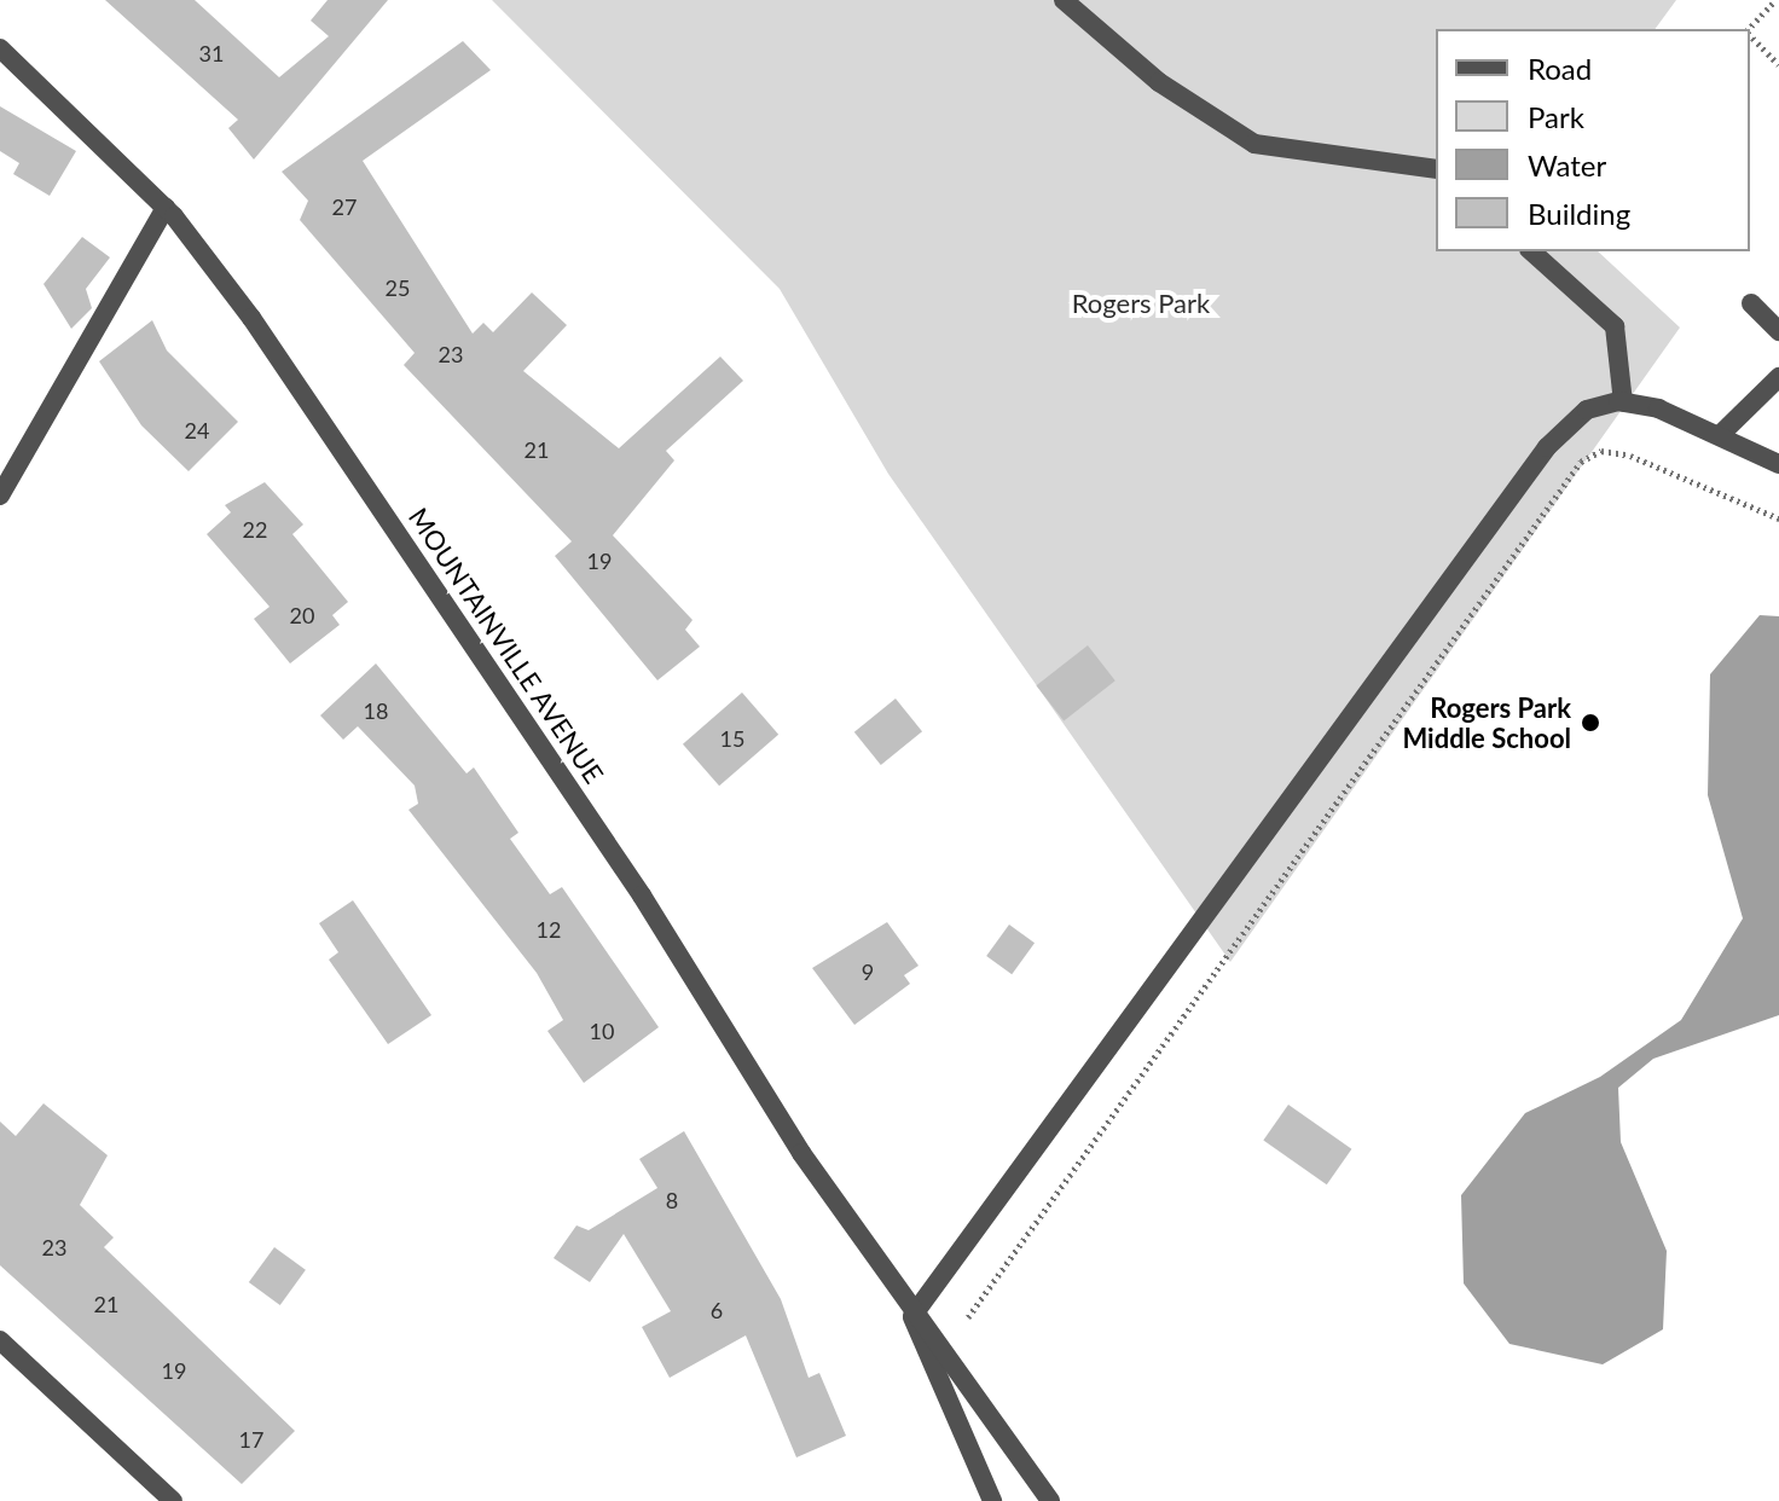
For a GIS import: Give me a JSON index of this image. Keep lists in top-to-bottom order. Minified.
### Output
{"streets":{"street":["MOUNTAINVILLE AVENUE"]},"parks":["Rogers Park"],"places":["Rogers Park Middle School"],"house_numbers":["31","27","25","23","24","21","22","19","20","18","15","12","9","10","8","23","21","6","19","17"],"legend":["Road","Park","Water","Building"]}
